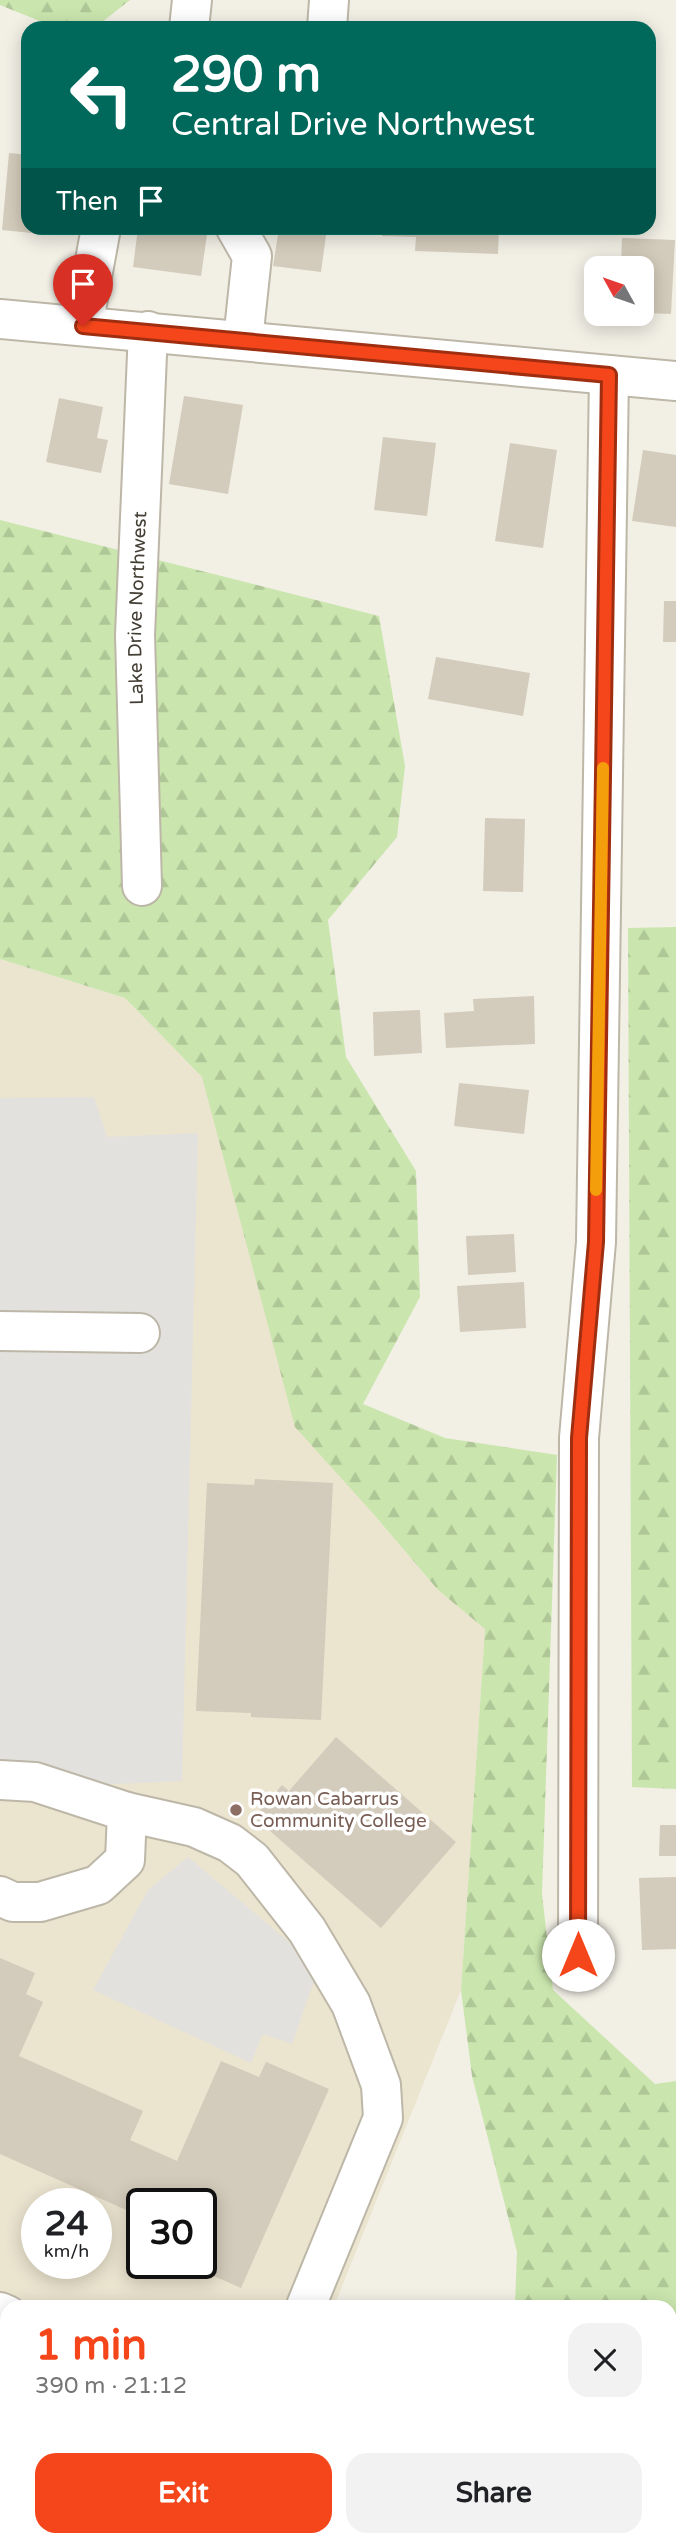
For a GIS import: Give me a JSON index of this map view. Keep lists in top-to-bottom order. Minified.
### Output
{"streets":{"street":["Lake Drive Northwest"]},"places":["Rowan Cabarrus Community College"],"north":"top left","page":{"turn":["290 m","Central Drive Northwest"],"then":"Then","speed":"24 km/h","limit":"30","heading":["1 min","390 m · 21:12"],"buttons":["Exit","Share"]}}
